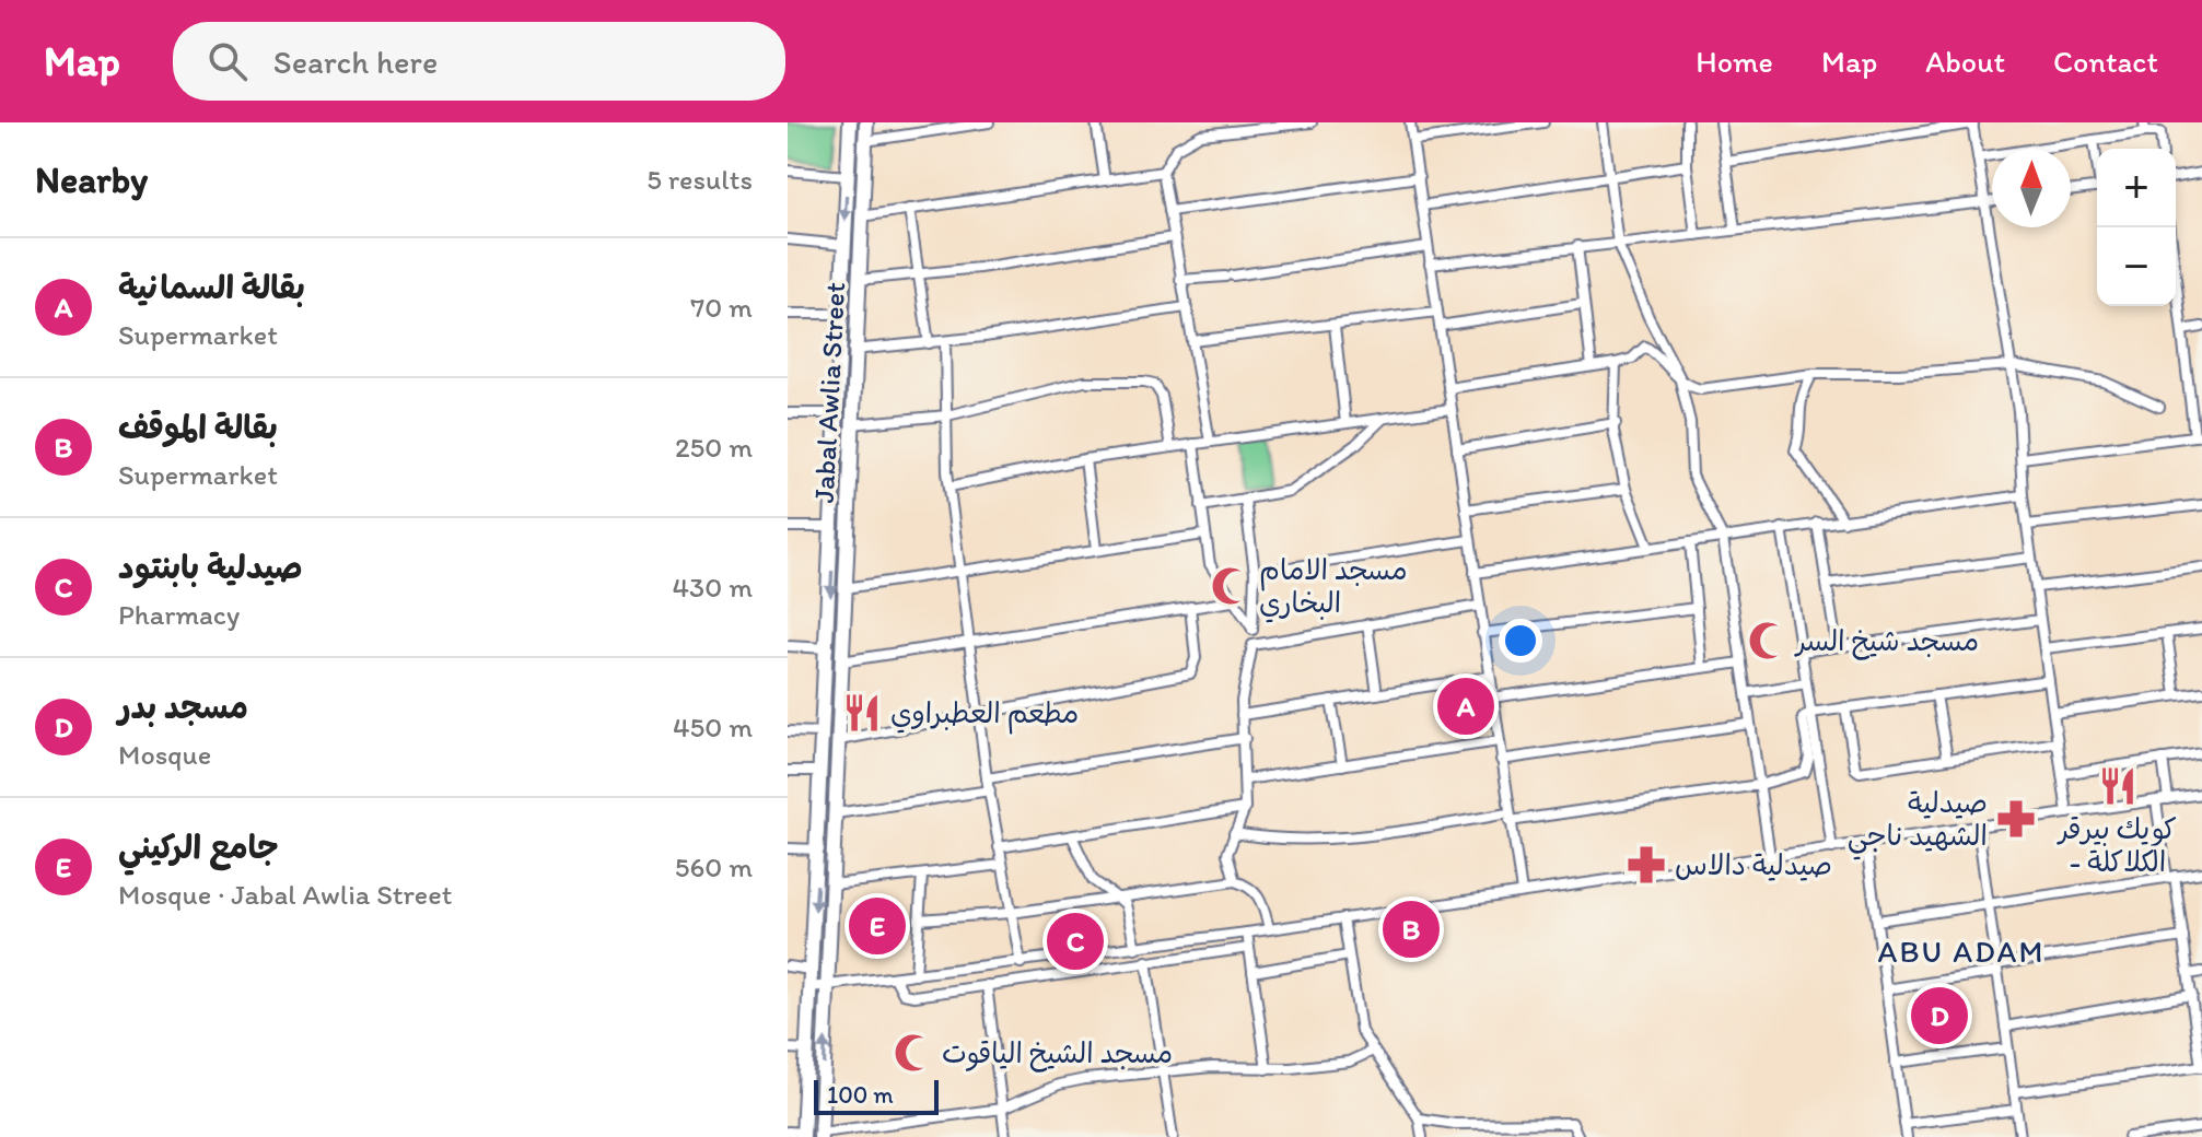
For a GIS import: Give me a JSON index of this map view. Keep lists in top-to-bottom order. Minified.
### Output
{"streets":{"main road":["Jabal Awlia Street"]},"districts":["ABU ADAM"],"places":{"mosque":["مسجد الامام البخاري","مسجد شيخ السر","مسجد الشيخ الياقوت"],"restaurant":["مطعم العطبراوي","كويك بيرقر - الكلاكلة"],"pharmacy":["صيدلية الشهيد ناجي","صيدلية دالاس"]},"scale_bar":"100 m","north":"top","page":{"header":"Map","search":"Search here","nav":["Home","Map","About","Contact"],"heading":["Nearby","5 results"],"map_buttons":["+","−"],"list":[{"mark":"A","name":"بقالة السمانية","note":"Supermarket","value":"70 m"},{"mark":"B","name":"بقالة الموقف","note":"Supermarket","value":"250 m"},{"mark":"C","name":"صيدلية بابنتود","note":"Pharmacy","value":"430 m"},{"mark":"D","name":"مسجد بدر","note":"Mosque","value":"450 m"},{"mark":"E","name":"جامع الركيني","note":"Mosque · Jabal Awlia Street","value":"560 m"}],"pins":["A","E","B","C","D"],"scale":"100 m"}}
